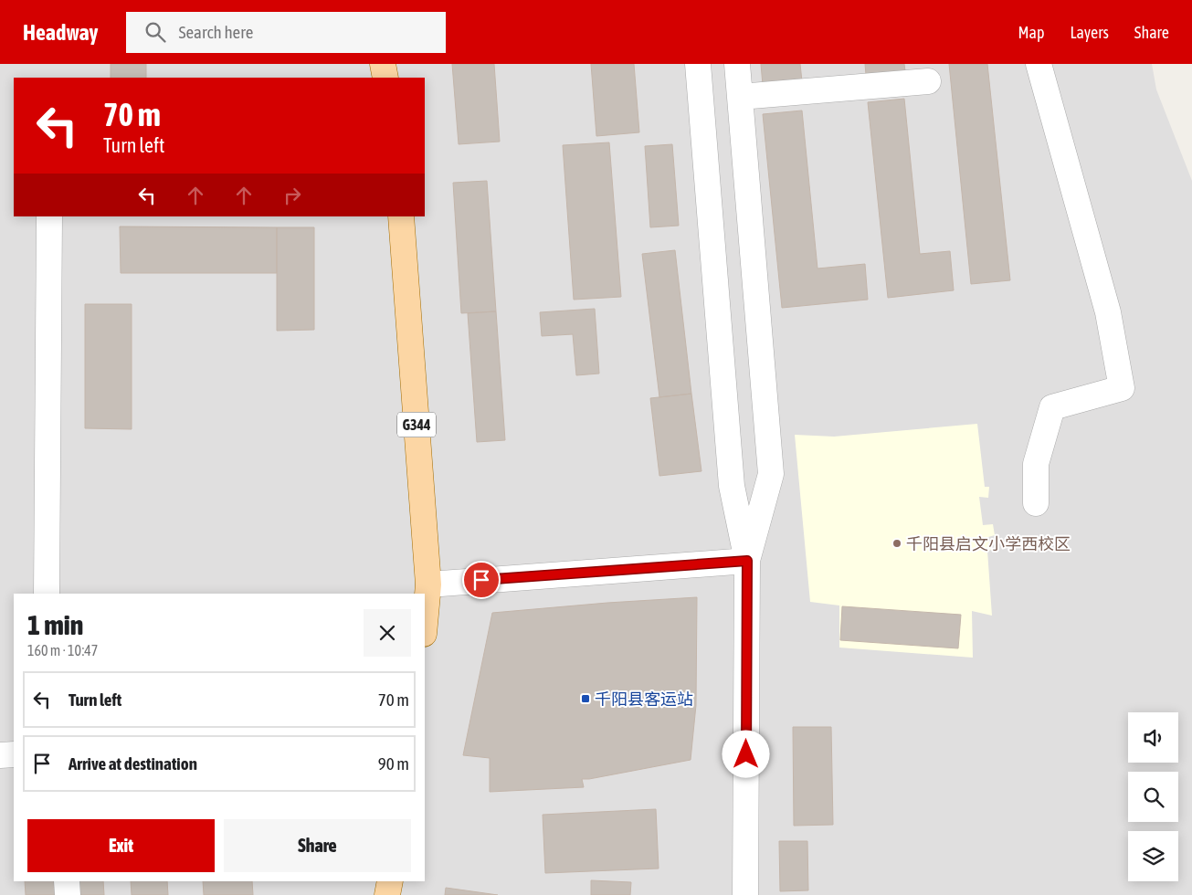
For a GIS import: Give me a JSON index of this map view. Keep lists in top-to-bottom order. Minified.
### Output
{"streets":{"main road":["G344"]},"places":{"other":["千阳县启文小学西校区"],"transit":["千阳县客运站"]},"page":{"header":"Headway","search":"Search here","nav":["Map","Layers","Share"],"turn":["70 m","Turn left"],"heading":["1 min","160 m · 10:47"],"list":[{"name":"Turn left","value":"70 m"},{"name":"Arrive at destination","value":"90 m"}],"buttons":["Exit","Share"]}}
